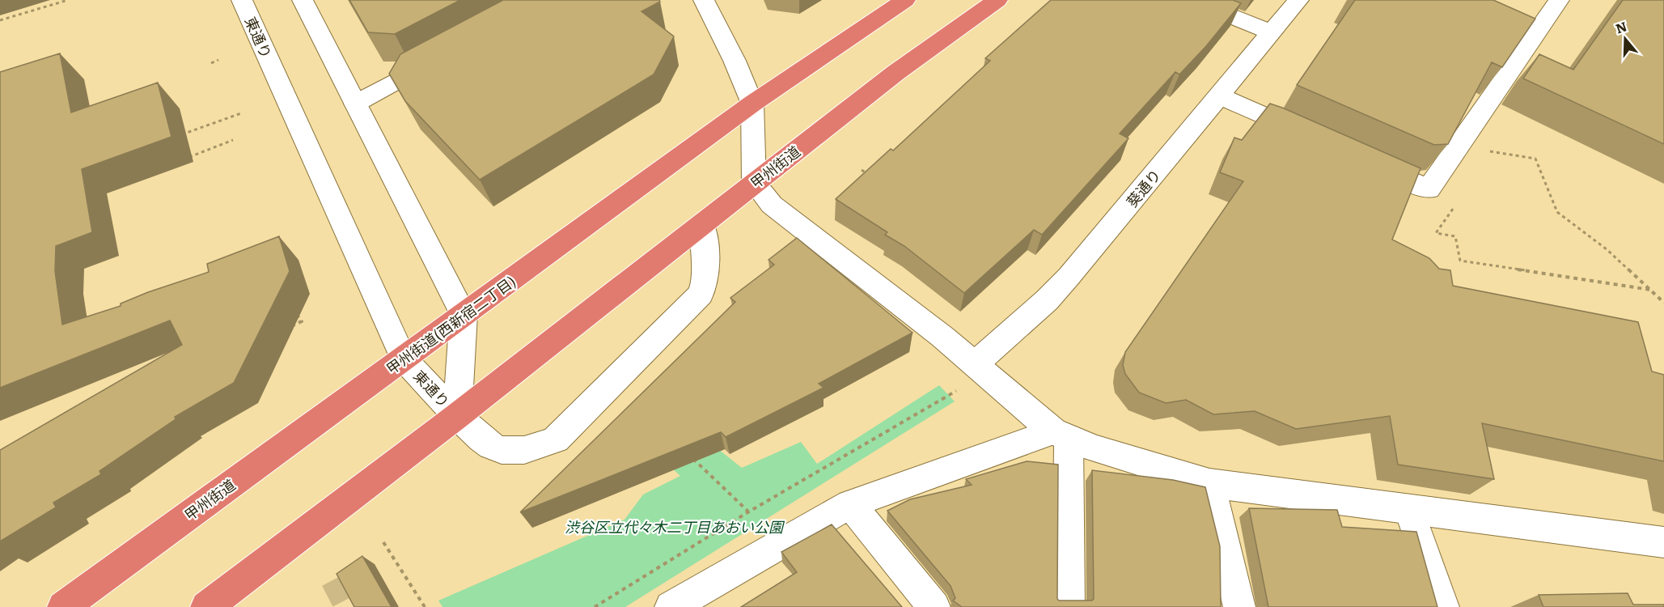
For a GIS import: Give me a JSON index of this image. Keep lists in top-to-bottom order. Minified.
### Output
{"streets":{"highway":["甲州街道","甲州街道(西新宿二丁目)"],"street":["東通り","葵通り"]},"crossings":[["東通り","甲州街道"],["東通り","甲州街道(西新宿二丁目)"],["甲州街道","甲州街道(西新宿二丁目)"]],"parks":["渋谷区立代々木二丁目あおい公園"],"north":"top"}
